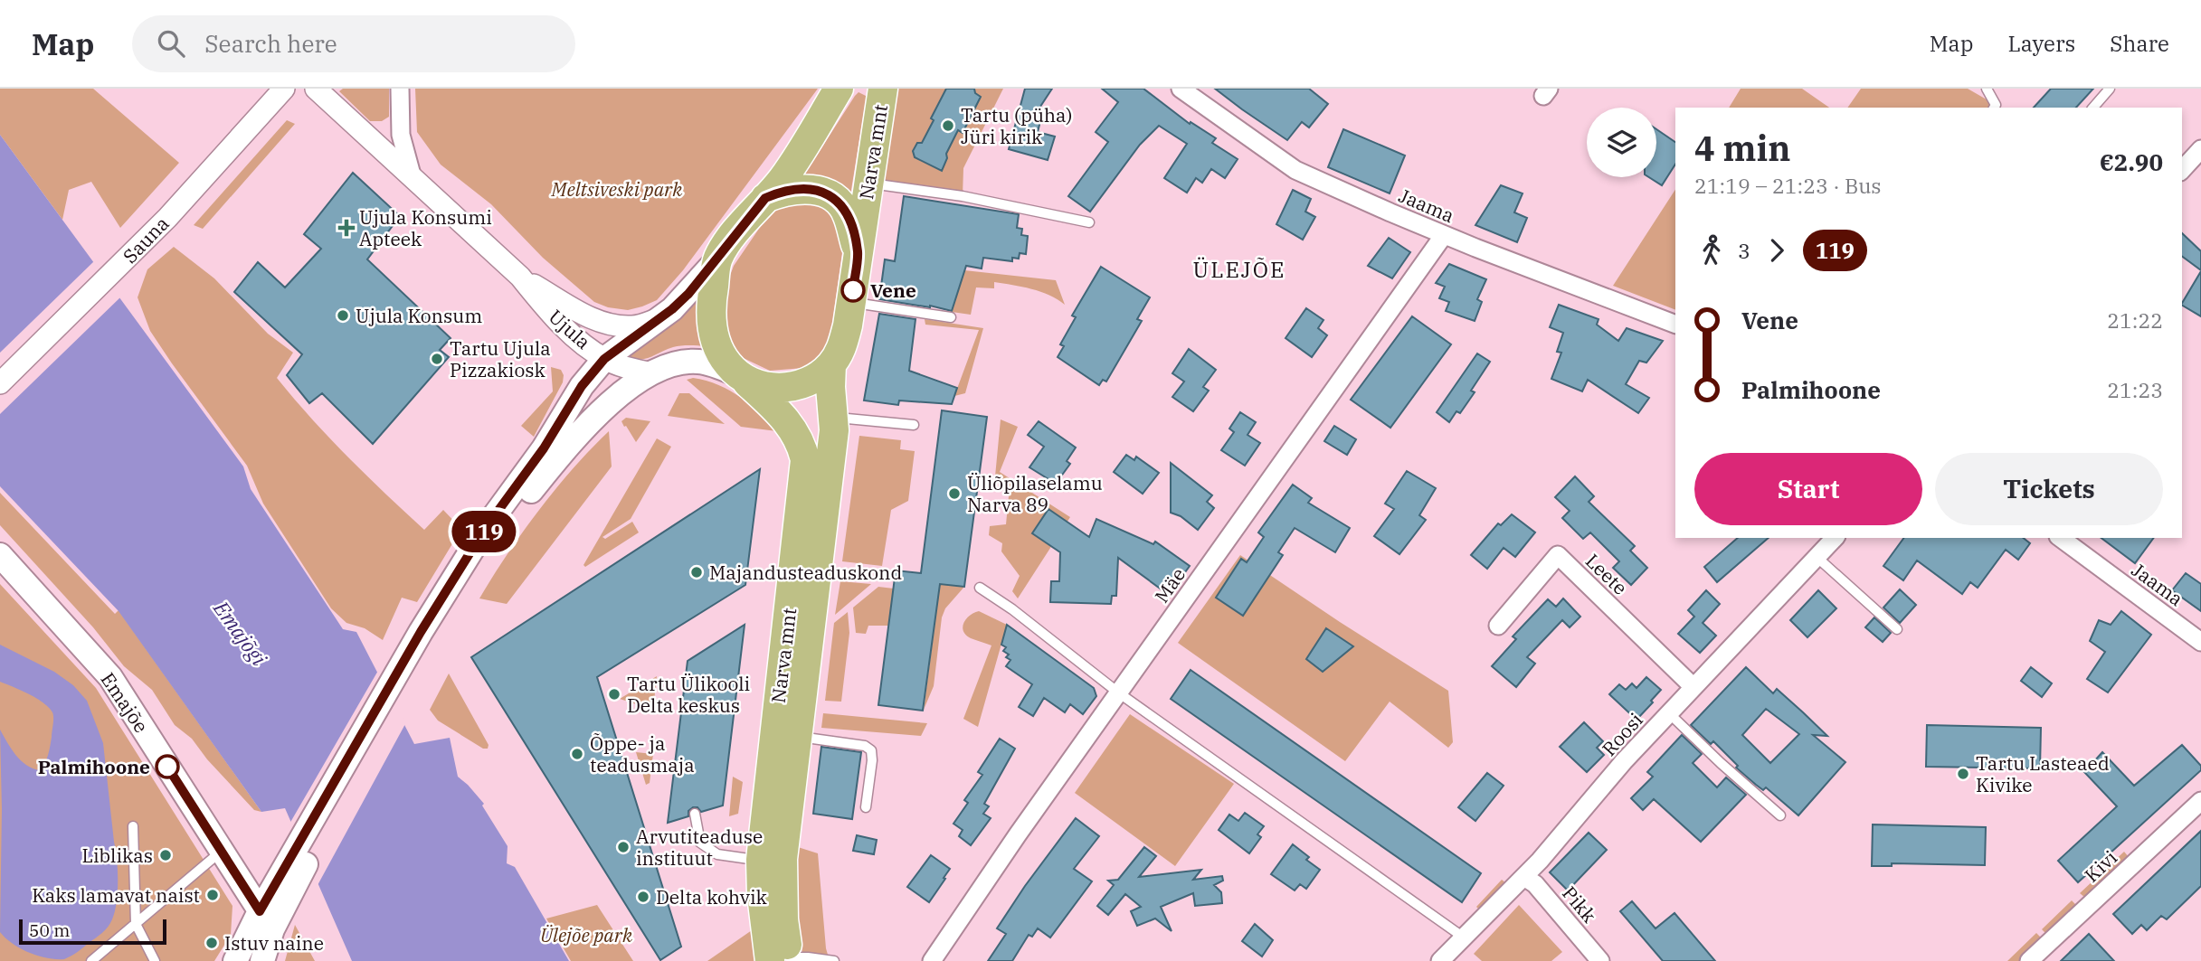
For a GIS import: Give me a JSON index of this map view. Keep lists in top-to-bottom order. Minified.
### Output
{"streets":{"highway":["Narva mnt"],"main road":["Emajõe"],"street":["Jaama","Sauna","Ujula","Leete","Mäe","Roosi","Kivi","Pikk"]},"crossings":[["Jaama","Mäe"],["Leete","Roosi"],["Roosi","Pikk"]],"districts":["ÜLEJÕE"],"water":["Emajõgi"],"parks":["Meltsiveski park","Ülejõe park"],"places":{"other":["Tartu (püha) Jüri kirik","Vene","Ujula Konsum","Tartu Ujula Pizzakiosk","Üliõpilaselamu Narva 89","Majandusteaduskond","Tartu Ülikooli Delta keskus","Õppe- ja teadusmaja","Palmihoone","Tartu Lasteaed Kivike","Arvutiteaduse instituut","Liblikas","Kaks lamavat naist","Delta kohvik","Istuv naine"],"health":["Ujula Konsumi Apteek"]},"lines":["bus line 119"],"scale_bar":"50 m","page":{"header":"Map","search":"Search here","nav":["Map","Layers","Share"],"on_map":"119","heading":["4 min","21:19 – 21:23 · Bus","€2.90"],"legs":["3","119"],"list":[{"name":"Vene","value":"21:22"},{"name":"Palmihoone","value":"21:23"}],"buttons":["Start","Tickets"],"scale":"50 m"}}
